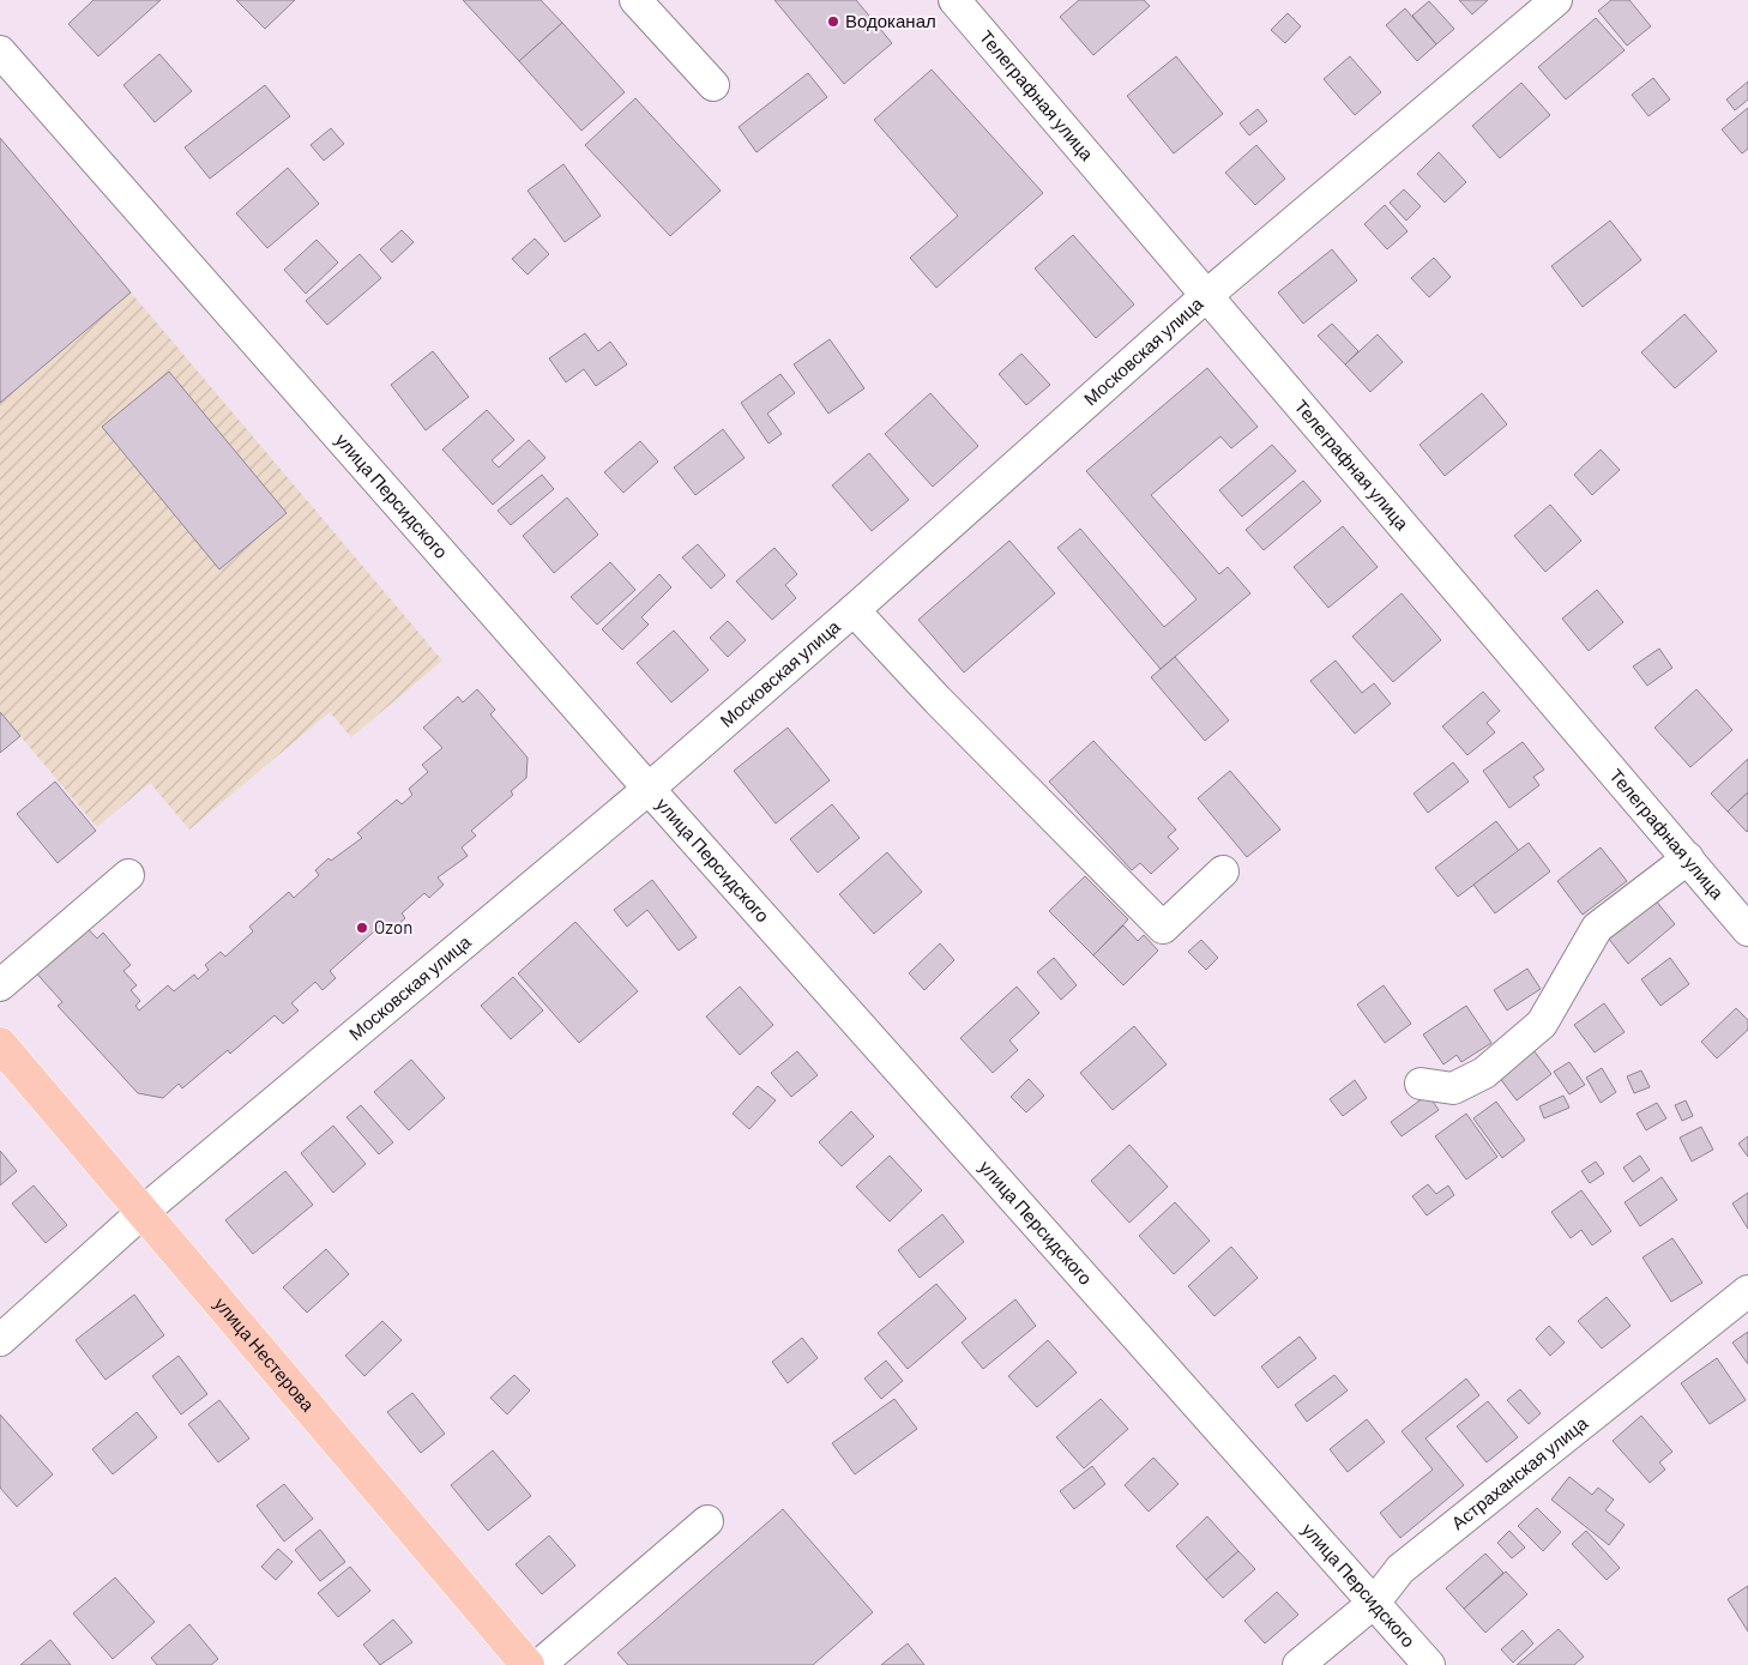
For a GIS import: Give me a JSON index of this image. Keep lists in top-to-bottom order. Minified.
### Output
{"streets":{"main road":["улица Нестерова"],"street":["Телеграфная улица","Московская улица","улица Персидского","Астраханская улица"]},"crossings":[["Телеграфная улица","Московская улица"],["Московская улица","улица Персидского"],["Московская улица","улица Нестерова"],["улица Персидского","Астраханская улица"]],"places":["Водоканал","Ozon"]}
